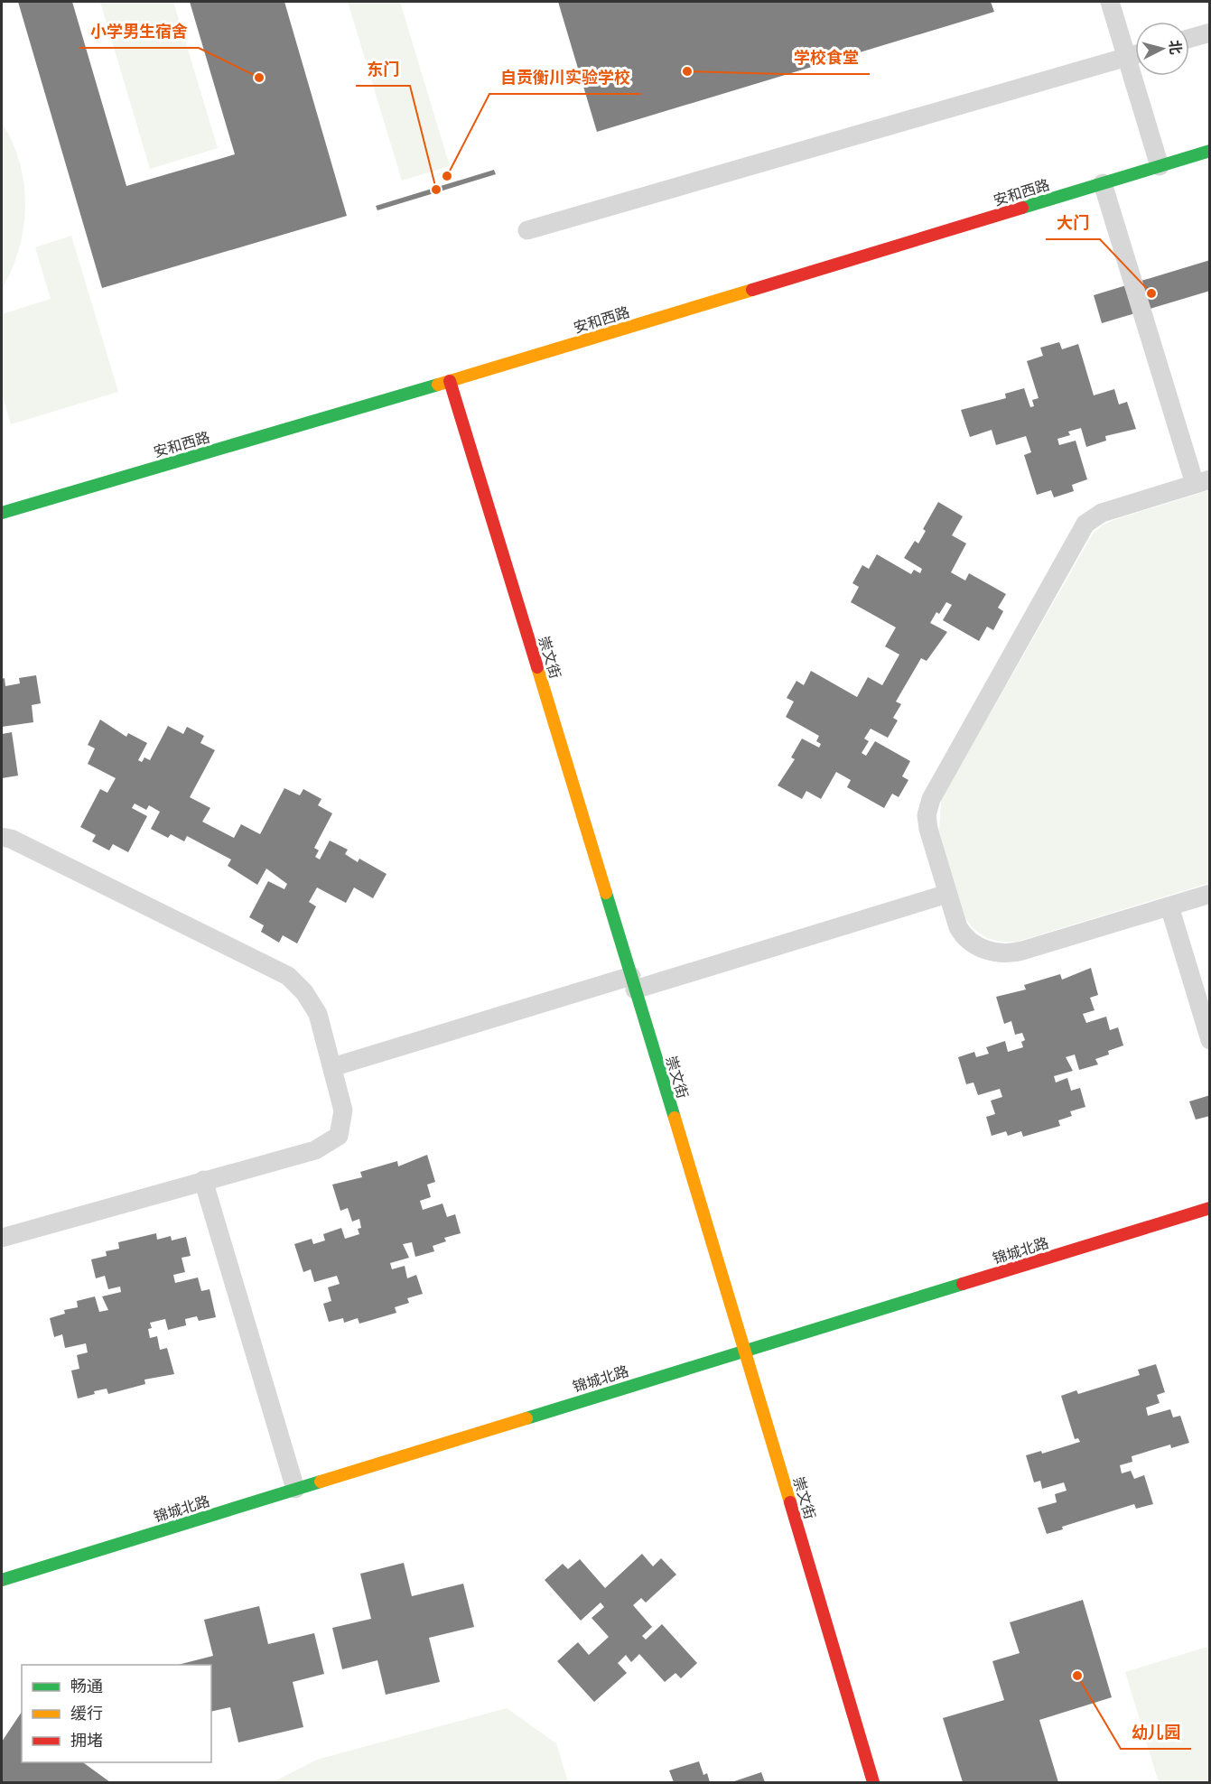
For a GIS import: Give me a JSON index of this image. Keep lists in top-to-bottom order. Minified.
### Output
{"streets":{"street":["安和西路","崇文街","锦城北路"]},"crossings":[["安和西路","崇文街"],["崇文街","锦城北路"]],"places":["学校食堂","小学男生宿舍","自贡衡川实验学校","东门","大门","幼儿园"],"legend":["畅通","缓行","拥堵"],"north":"right"}
